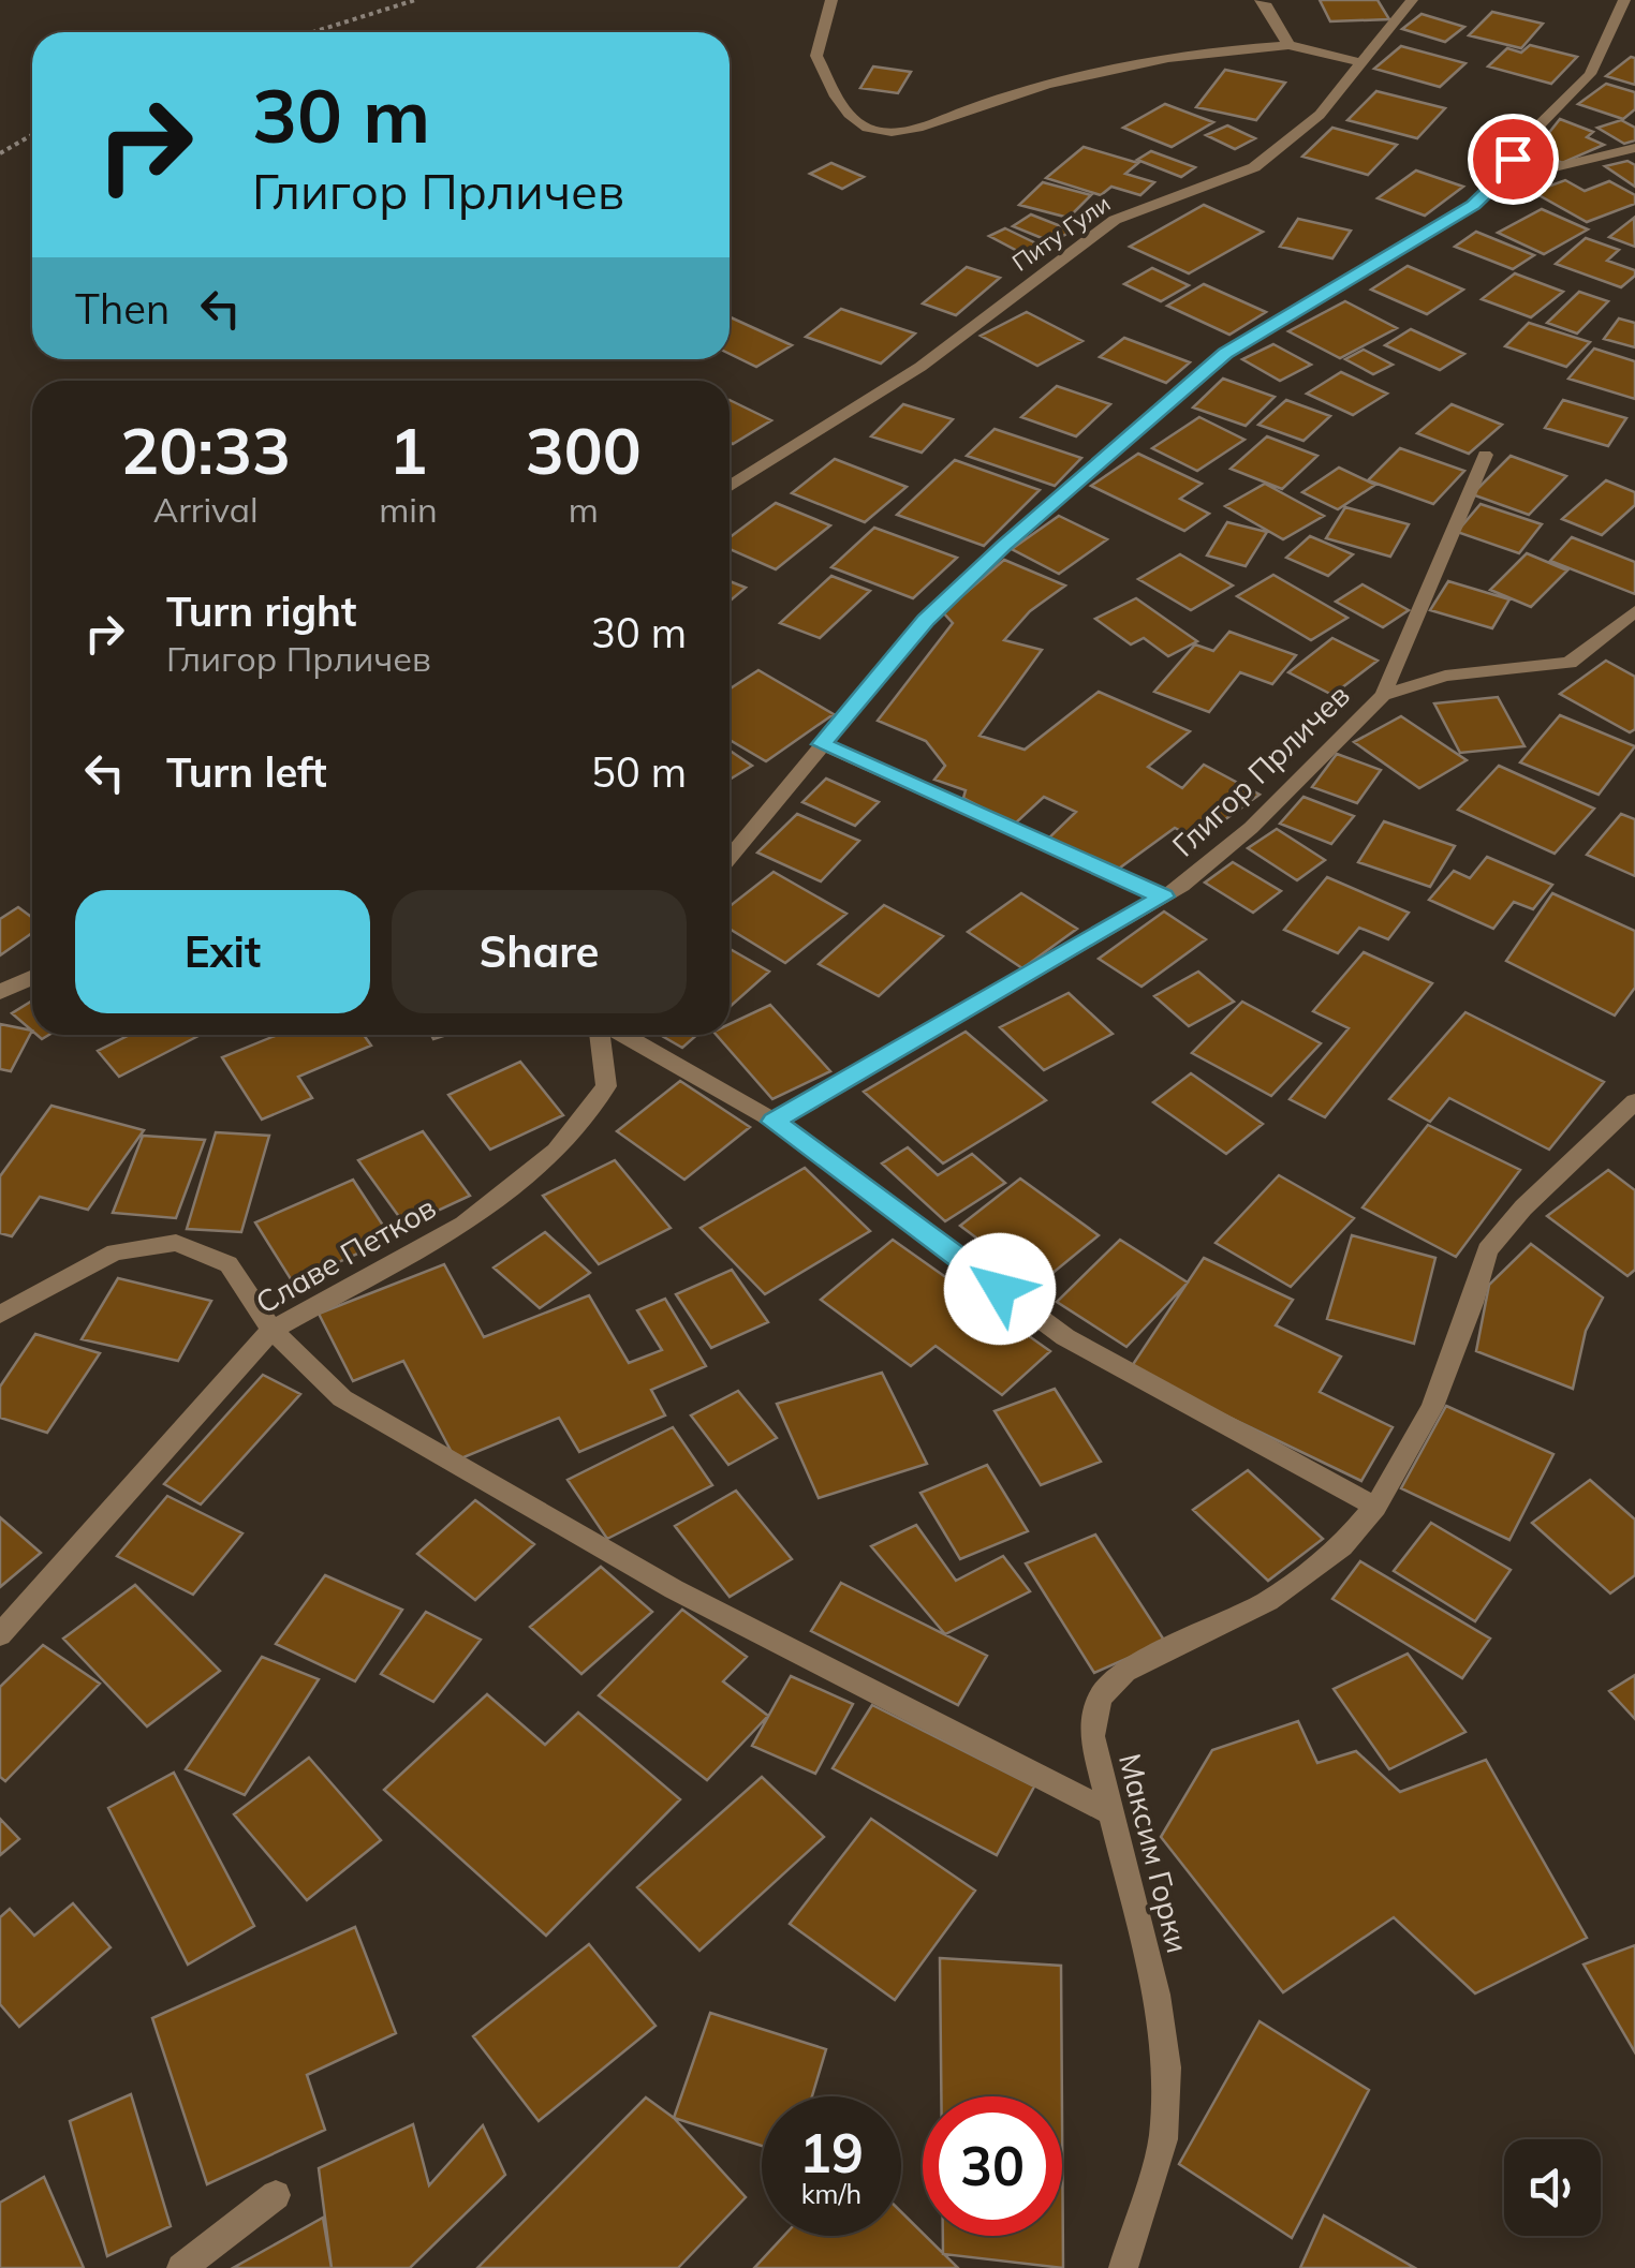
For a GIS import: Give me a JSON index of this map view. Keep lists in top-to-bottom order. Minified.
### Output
{"streets":{"street":["Питу Гули","Глигор Прличев","Славе Петков","Максим Горки"]},"page":{"turn":["30 m","Глигор Прличев"],"then":"Then","eta":["20:33","Arrival","1","min","300","m"],"list":[{"name":"Turn right","note":"Глигор Прличев","value":"30 m"},{"name":"Turn left","value":"50 m"}],"buttons":["Exit","Share"],"speed":"19 km/h","limit":"30"}}
